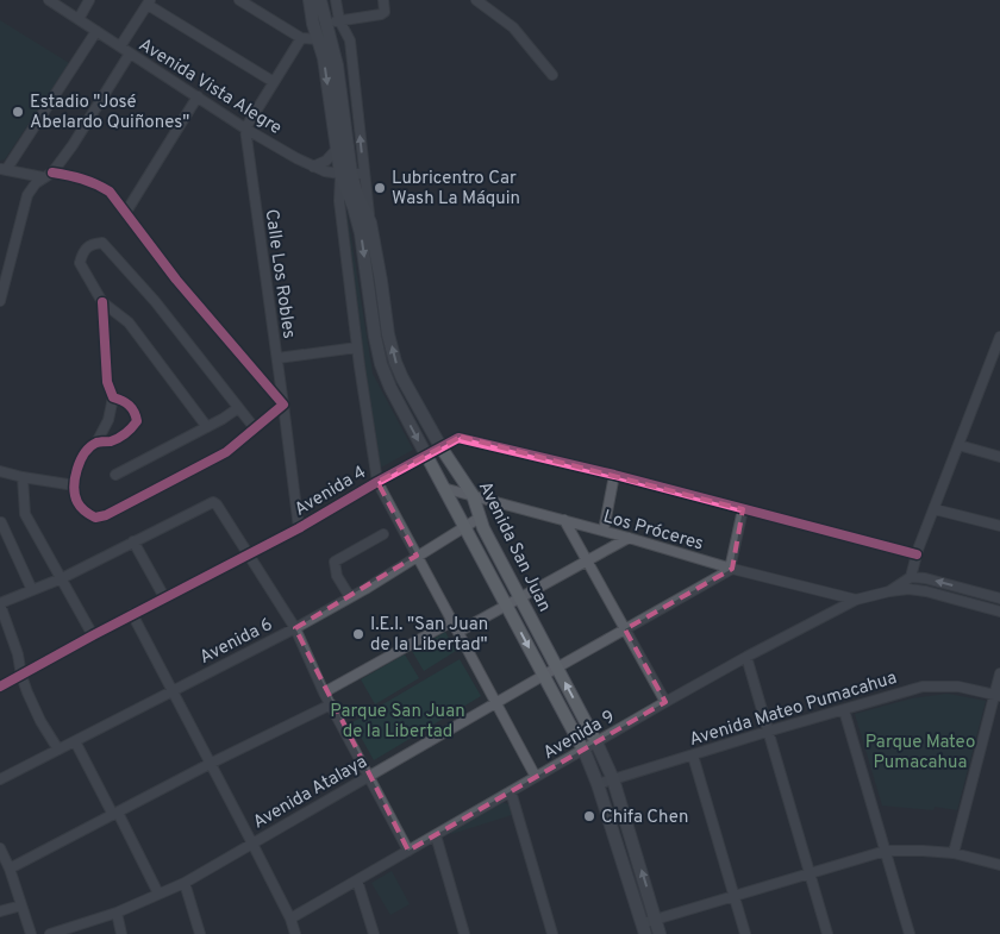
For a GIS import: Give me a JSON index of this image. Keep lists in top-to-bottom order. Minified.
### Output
{"streets":{"main road":["Avenida San Juan"],"street":["Avenida Vista Alegre","Calle Los Robles","Avenida 4","Los Próceres","Avenida 6","Avenida Mateo Pumacahua","Avenida 9","Avenida Atalaya"]},"crossings":[["Avenida Vista Alegre","Calle Los Robles"],["Avenida Vista Alegre","Avenida San Juan"],["Calle Los Robles","Avenida 4"],["Avenida 4","Avenida San Juan"],["Los Próceres","Avenida San Juan"],["Los Próceres","Avenida 9"],["Los Próceres","Avenida Atalaya"],["Avenida San Juan","Avenida 6"],["Avenida San Juan","Avenida Mateo Pumacahua"],["Avenida San Juan","Avenida 9"],["Avenida San Juan","Avenida Atalaya"]],"parks":["Parque San Juan de la Libertad","Parque Mateo Pumacahua"],"places":["Estadio \"José Abelardo Quiñones\"","Lubricentro Car Wash La Máquin","I.E.I. \"San Juan de la Libertad\"","Chifa Chen"]}
